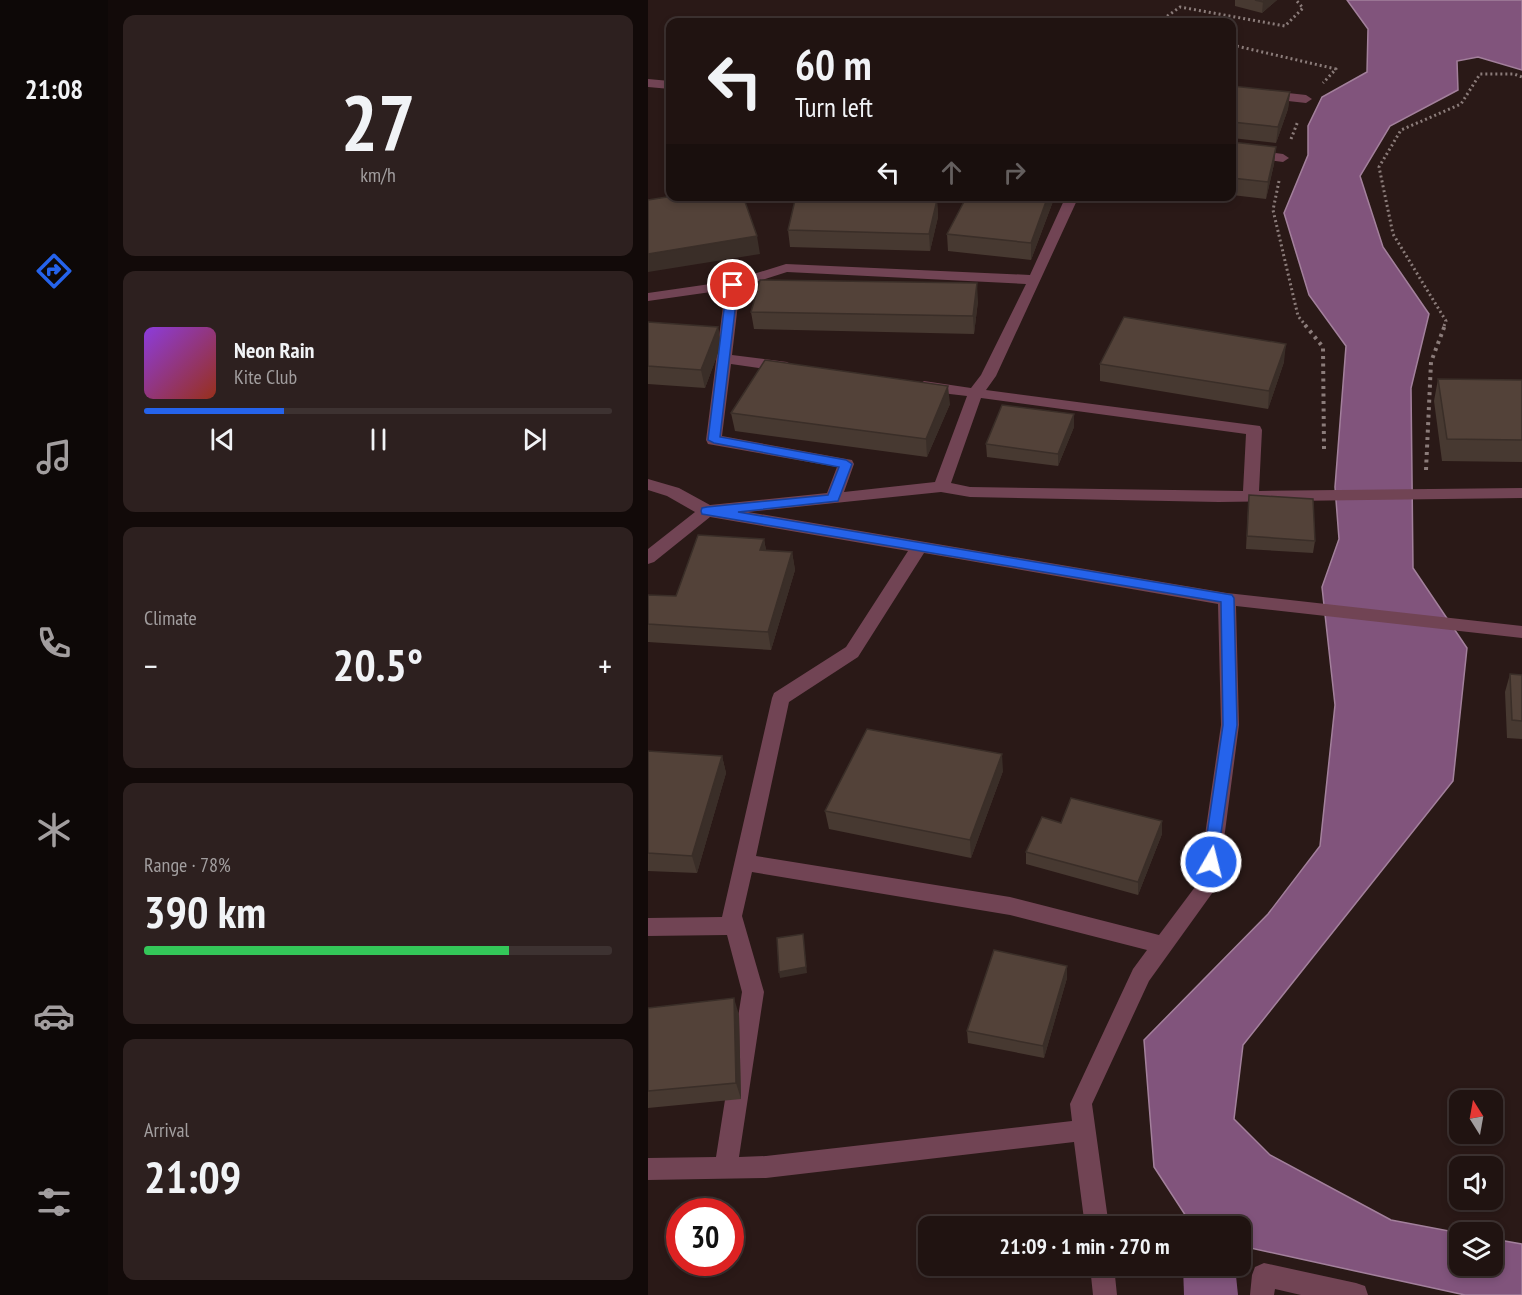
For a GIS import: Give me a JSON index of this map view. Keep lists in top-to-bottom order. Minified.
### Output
{"north":"top","page":{"tabs":"21:08","tile":[["27","km/h"],"Climate",["Range · 78%","390 km"],["Arrival","21:09"]],"turn":["60 m","Turn left"],"song":["Neon Rain","Kite Club"],"heat":["−","20.5°","+"],"limit":"30","trip":"21:09 · 1 min · 270 m"}}
